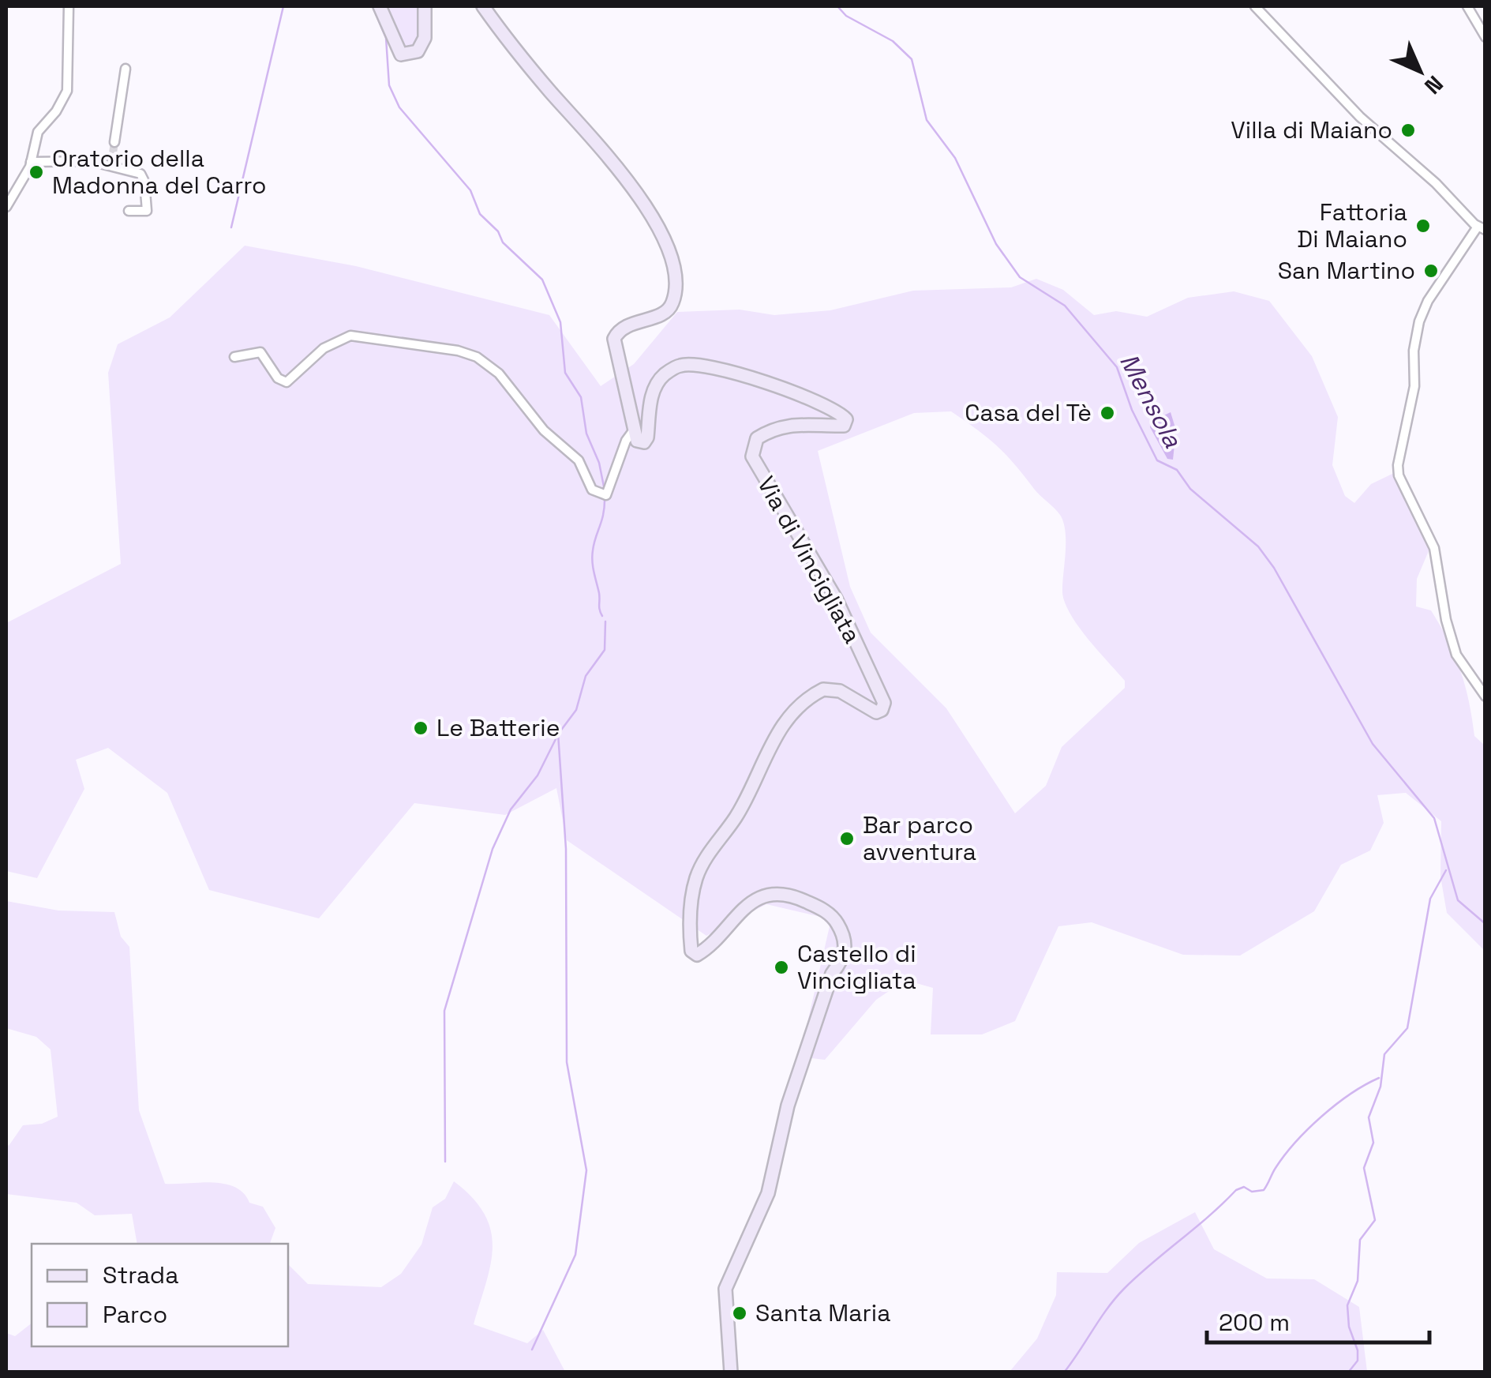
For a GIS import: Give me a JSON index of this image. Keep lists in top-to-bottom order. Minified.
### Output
{"streets":{"street":["Via di Vincigliata"]},"water":["Mensola"],"places":["Villa di Maiano","Oratorio della Madonna del Carro","Fattoria Di Maiano","San Martino","Casa del Tè","Le Batterie","Bar parco avventura","Castello di Vincigliata","Santa Maria"],"legend":["Strada","Parco"],"scale_bar":"200 m","north":"bottom right"}
